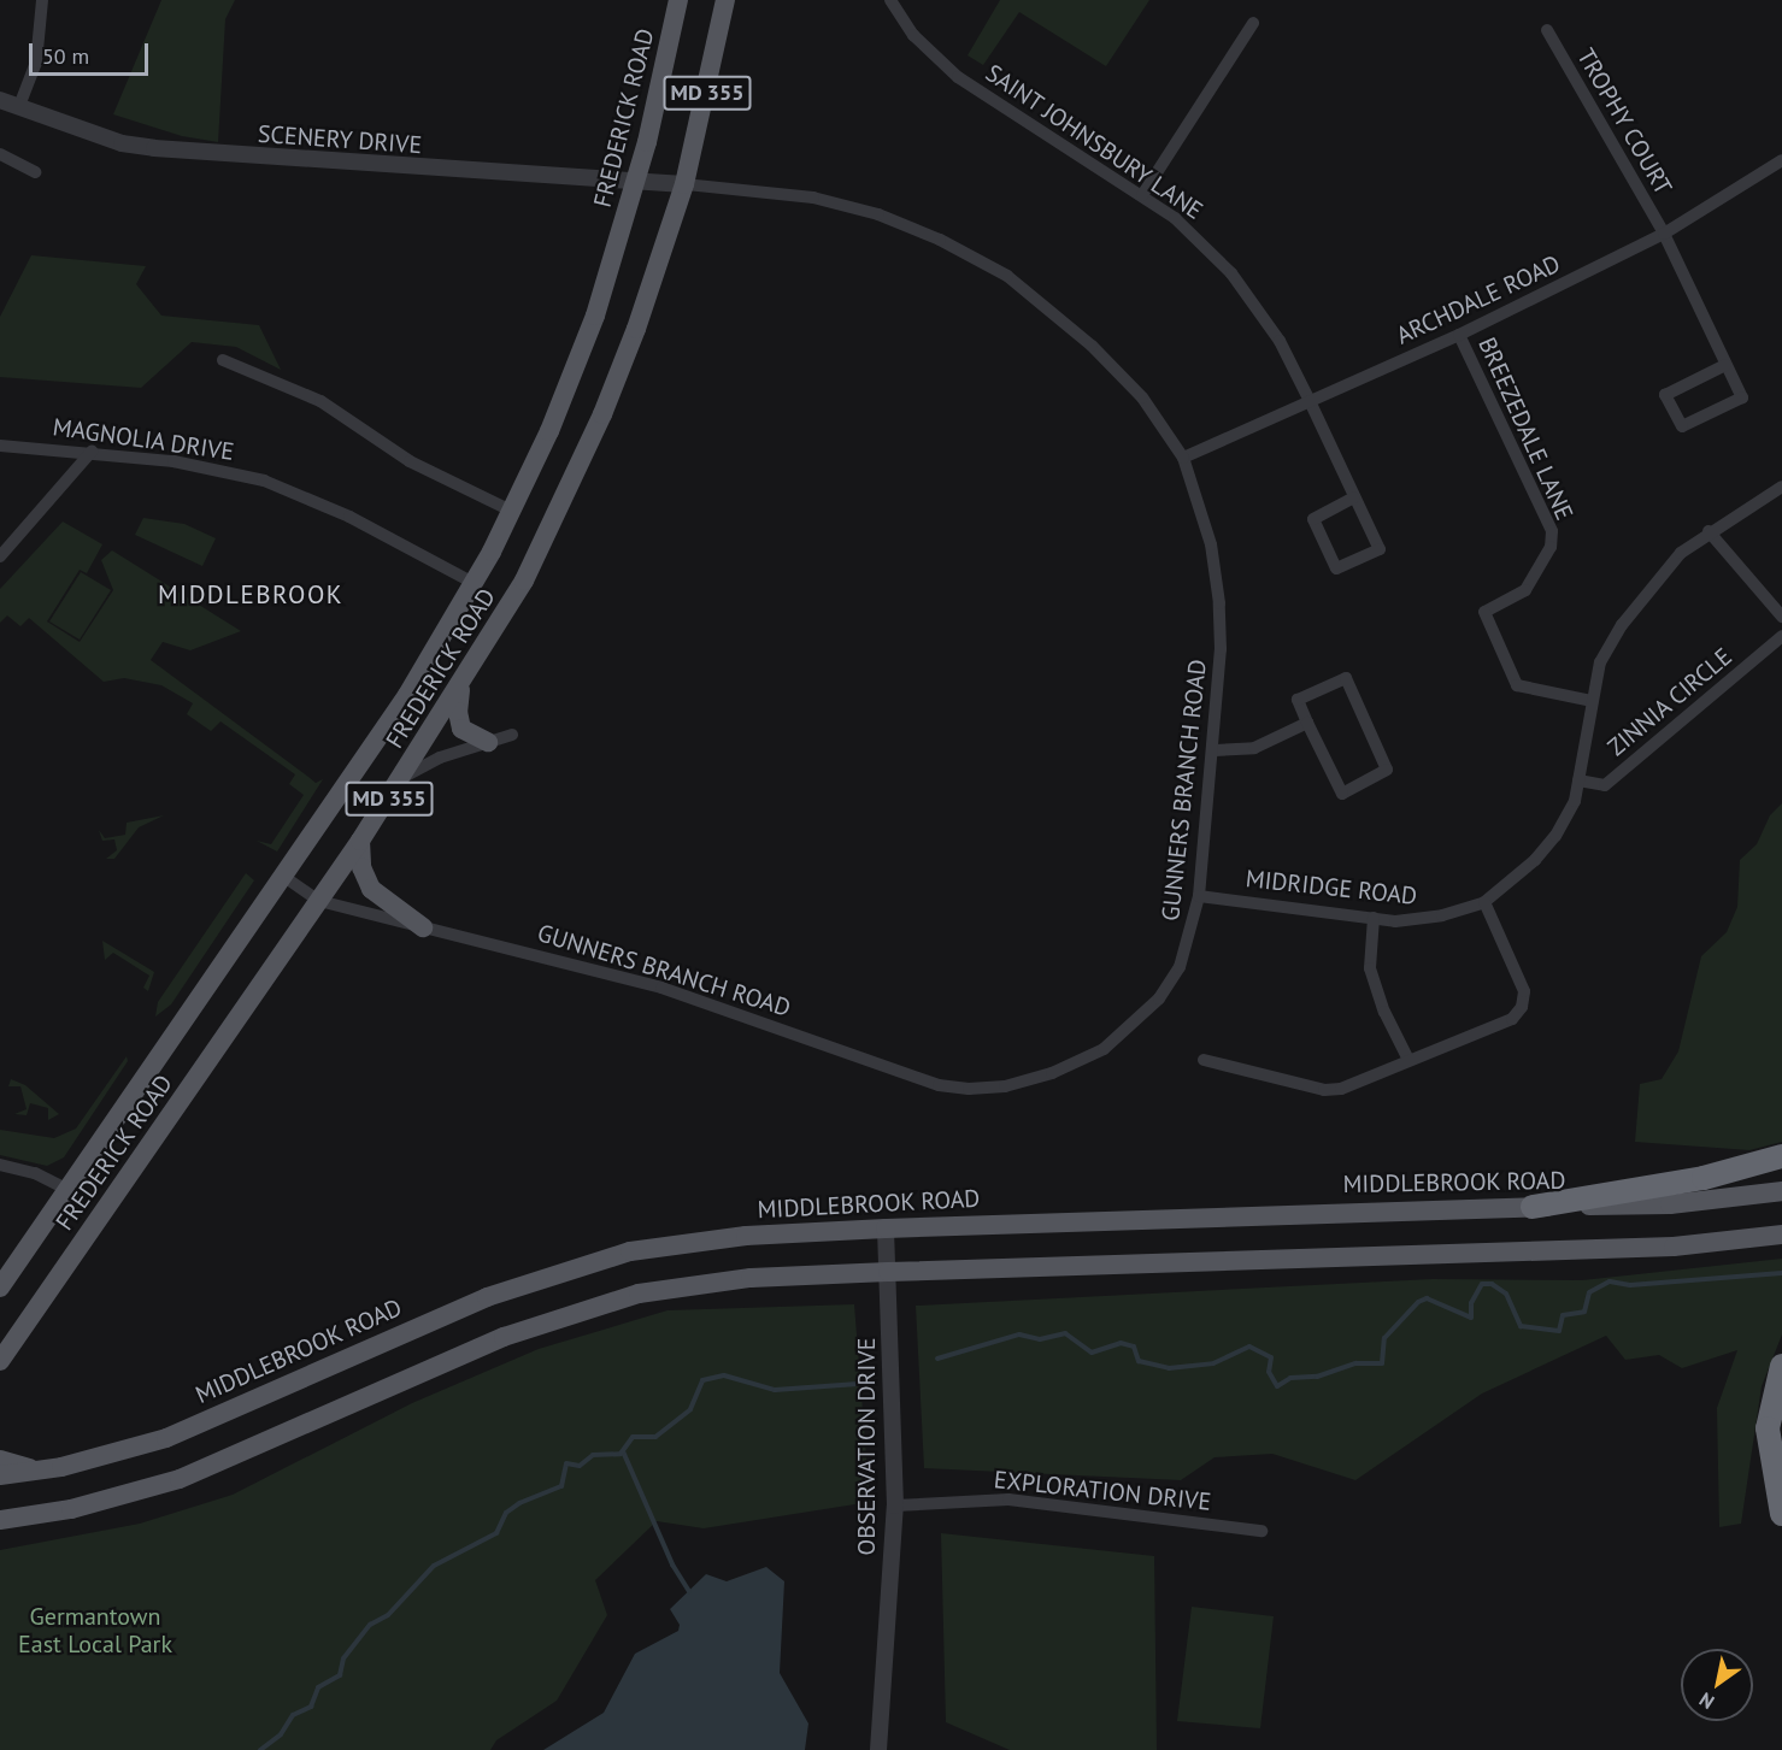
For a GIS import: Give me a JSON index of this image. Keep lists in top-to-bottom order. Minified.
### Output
{"streets":{"main road":["MD 355","FREDERICK ROAD","MIDDLEBROOK ROAD"],"street":["TROPHY COURT","SCENERY DRIVE","SAINT JOHNSBURY LANE","ARCHDALE ROAD","BREEZEDALE LANE","MAGNOLIA DRIVE","ZINNIA CIRCLE","GUNNERS BRANCH ROAD","MIDRIDGE ROAD","OBSERVATION DRIVE","EXPLORATION DRIVE"]},"crossings":[["FREDERICK ROAD","SCENERY DRIVE"],["FREDERICK ROAD","MAGNOLIA DRIVE"],["FREDERICK ROAD","GUNNERS BRANCH ROAD"],["TROPHY COURT","ARCHDALE ROAD"],["SCENERY DRIVE","GUNNERS BRANCH ROAD"],["SAINT JOHNSBURY LANE","ARCHDALE ROAD"],["ARCHDALE ROAD","BREEZEDALE LANE"],["ARCHDALE ROAD","GUNNERS BRANCH ROAD"],["BREEZEDALE LANE","MIDRIDGE ROAD"],["ZINNIA CIRCLE","MIDRIDGE ROAD"],["GUNNERS BRANCH ROAD","MIDRIDGE ROAD"],["MIDDLEBROOK ROAD","OBSERVATION DRIVE"],["OBSERVATION DRIVE","EXPLORATION DRIVE"]],"districts":["MIDDLEBROOK"],"parks":["Germantown East Local Park"],"scale_bar":"50 m","north":"bottom left"}
